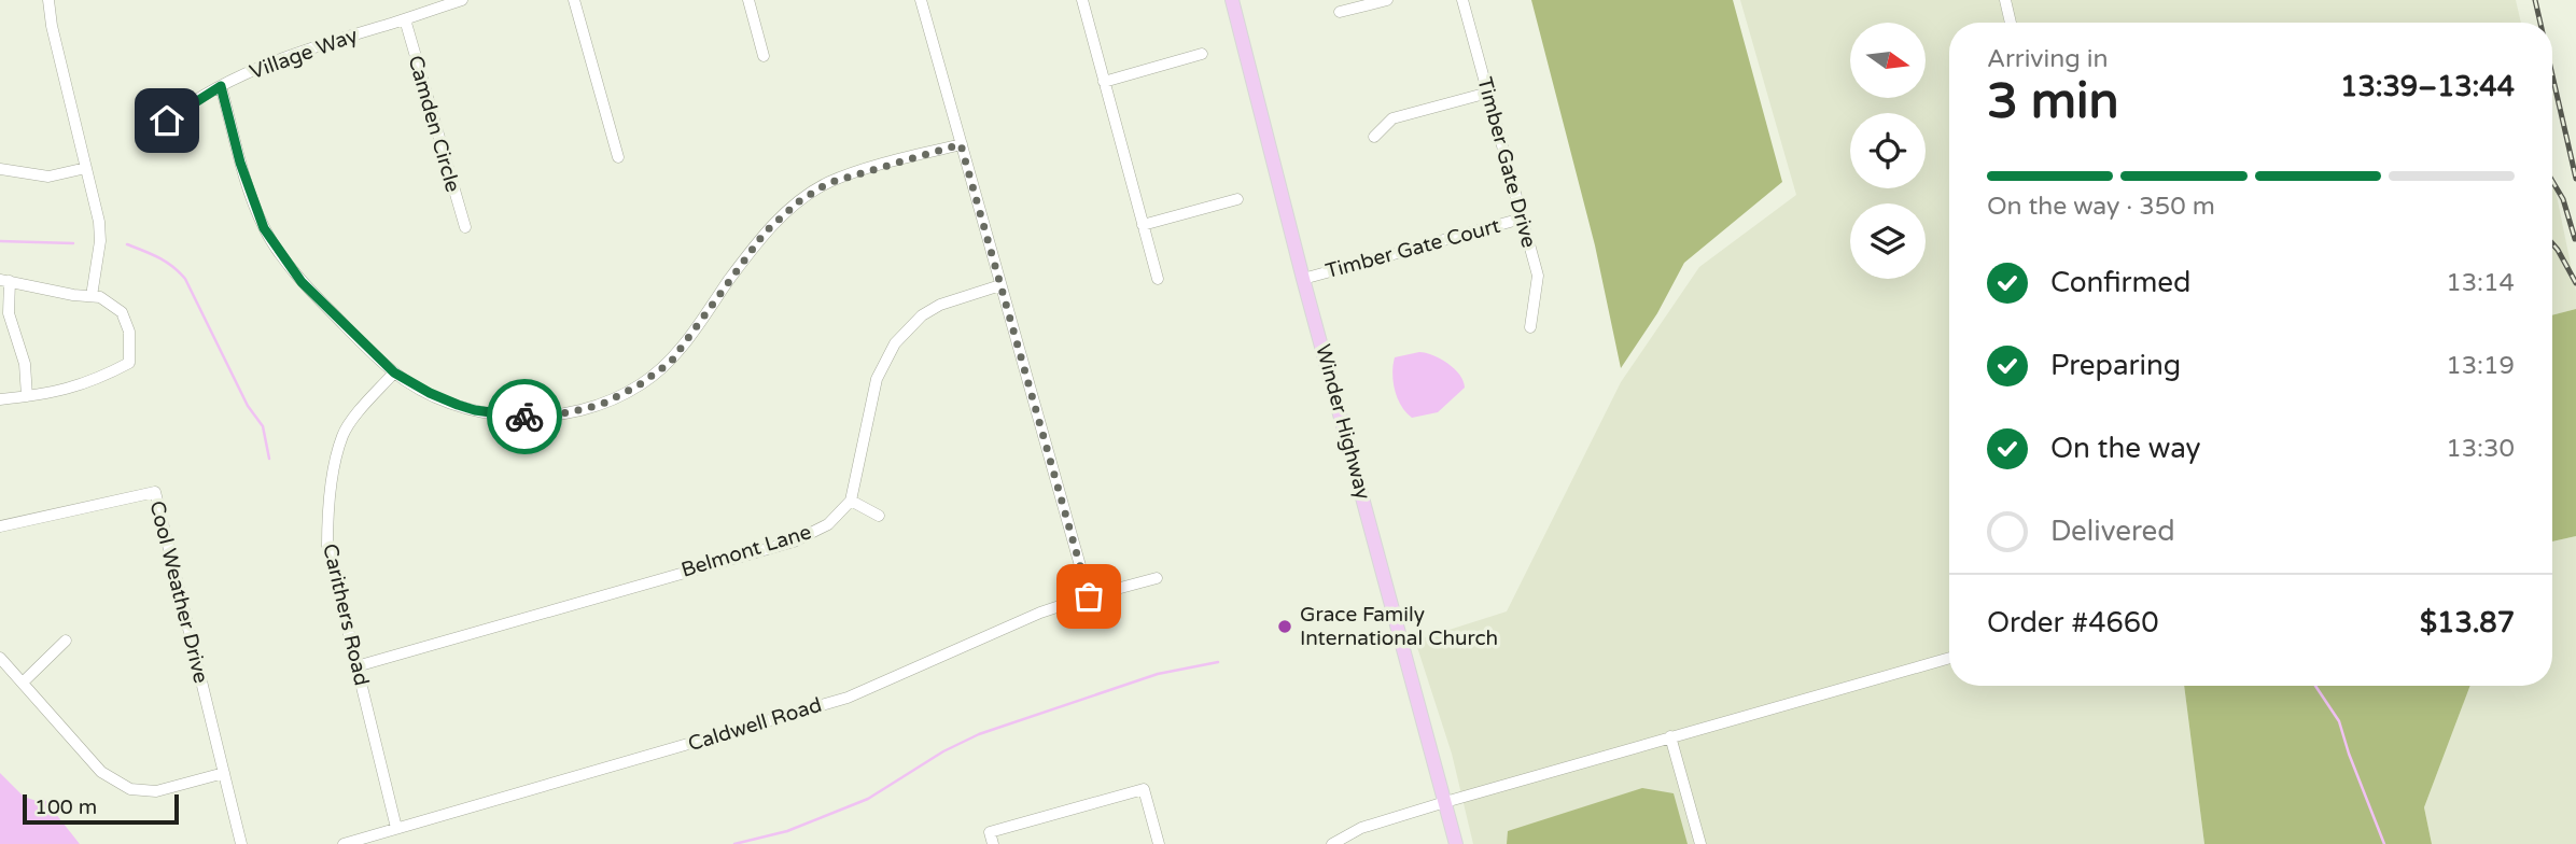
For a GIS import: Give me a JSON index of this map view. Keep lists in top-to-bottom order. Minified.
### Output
{"streets":{"main road":["Winder Highway"],"street":["Village Way","Camden Circle","Timber Gate Drive","Timber Gate Court","Belmont Lane","Cool Weather Drive","Carithers Road","Caldwell Road"]},"crossings":[["Village Way","Camden Circle"],["Timber Gate Drive","Timber Gate Court"],["Timber Gate Court","Winder Highway"],["Belmont Lane","Carithers Road"],["Carithers Road","Caldwell Road"]],"places":["Grace Family International Church"],"scale_bar":"100 m","north":"right","page":{"heading":["3 min","Arriving in","13:39–13:44"],"panel":["Order #4660","$13.87"],"bar":"On the way · 350 m","list":[["Confirmed","13:14"],["Preparing","13:19"],["On the way","13:30"],"Delivered"],"scale":"100 m"}}
